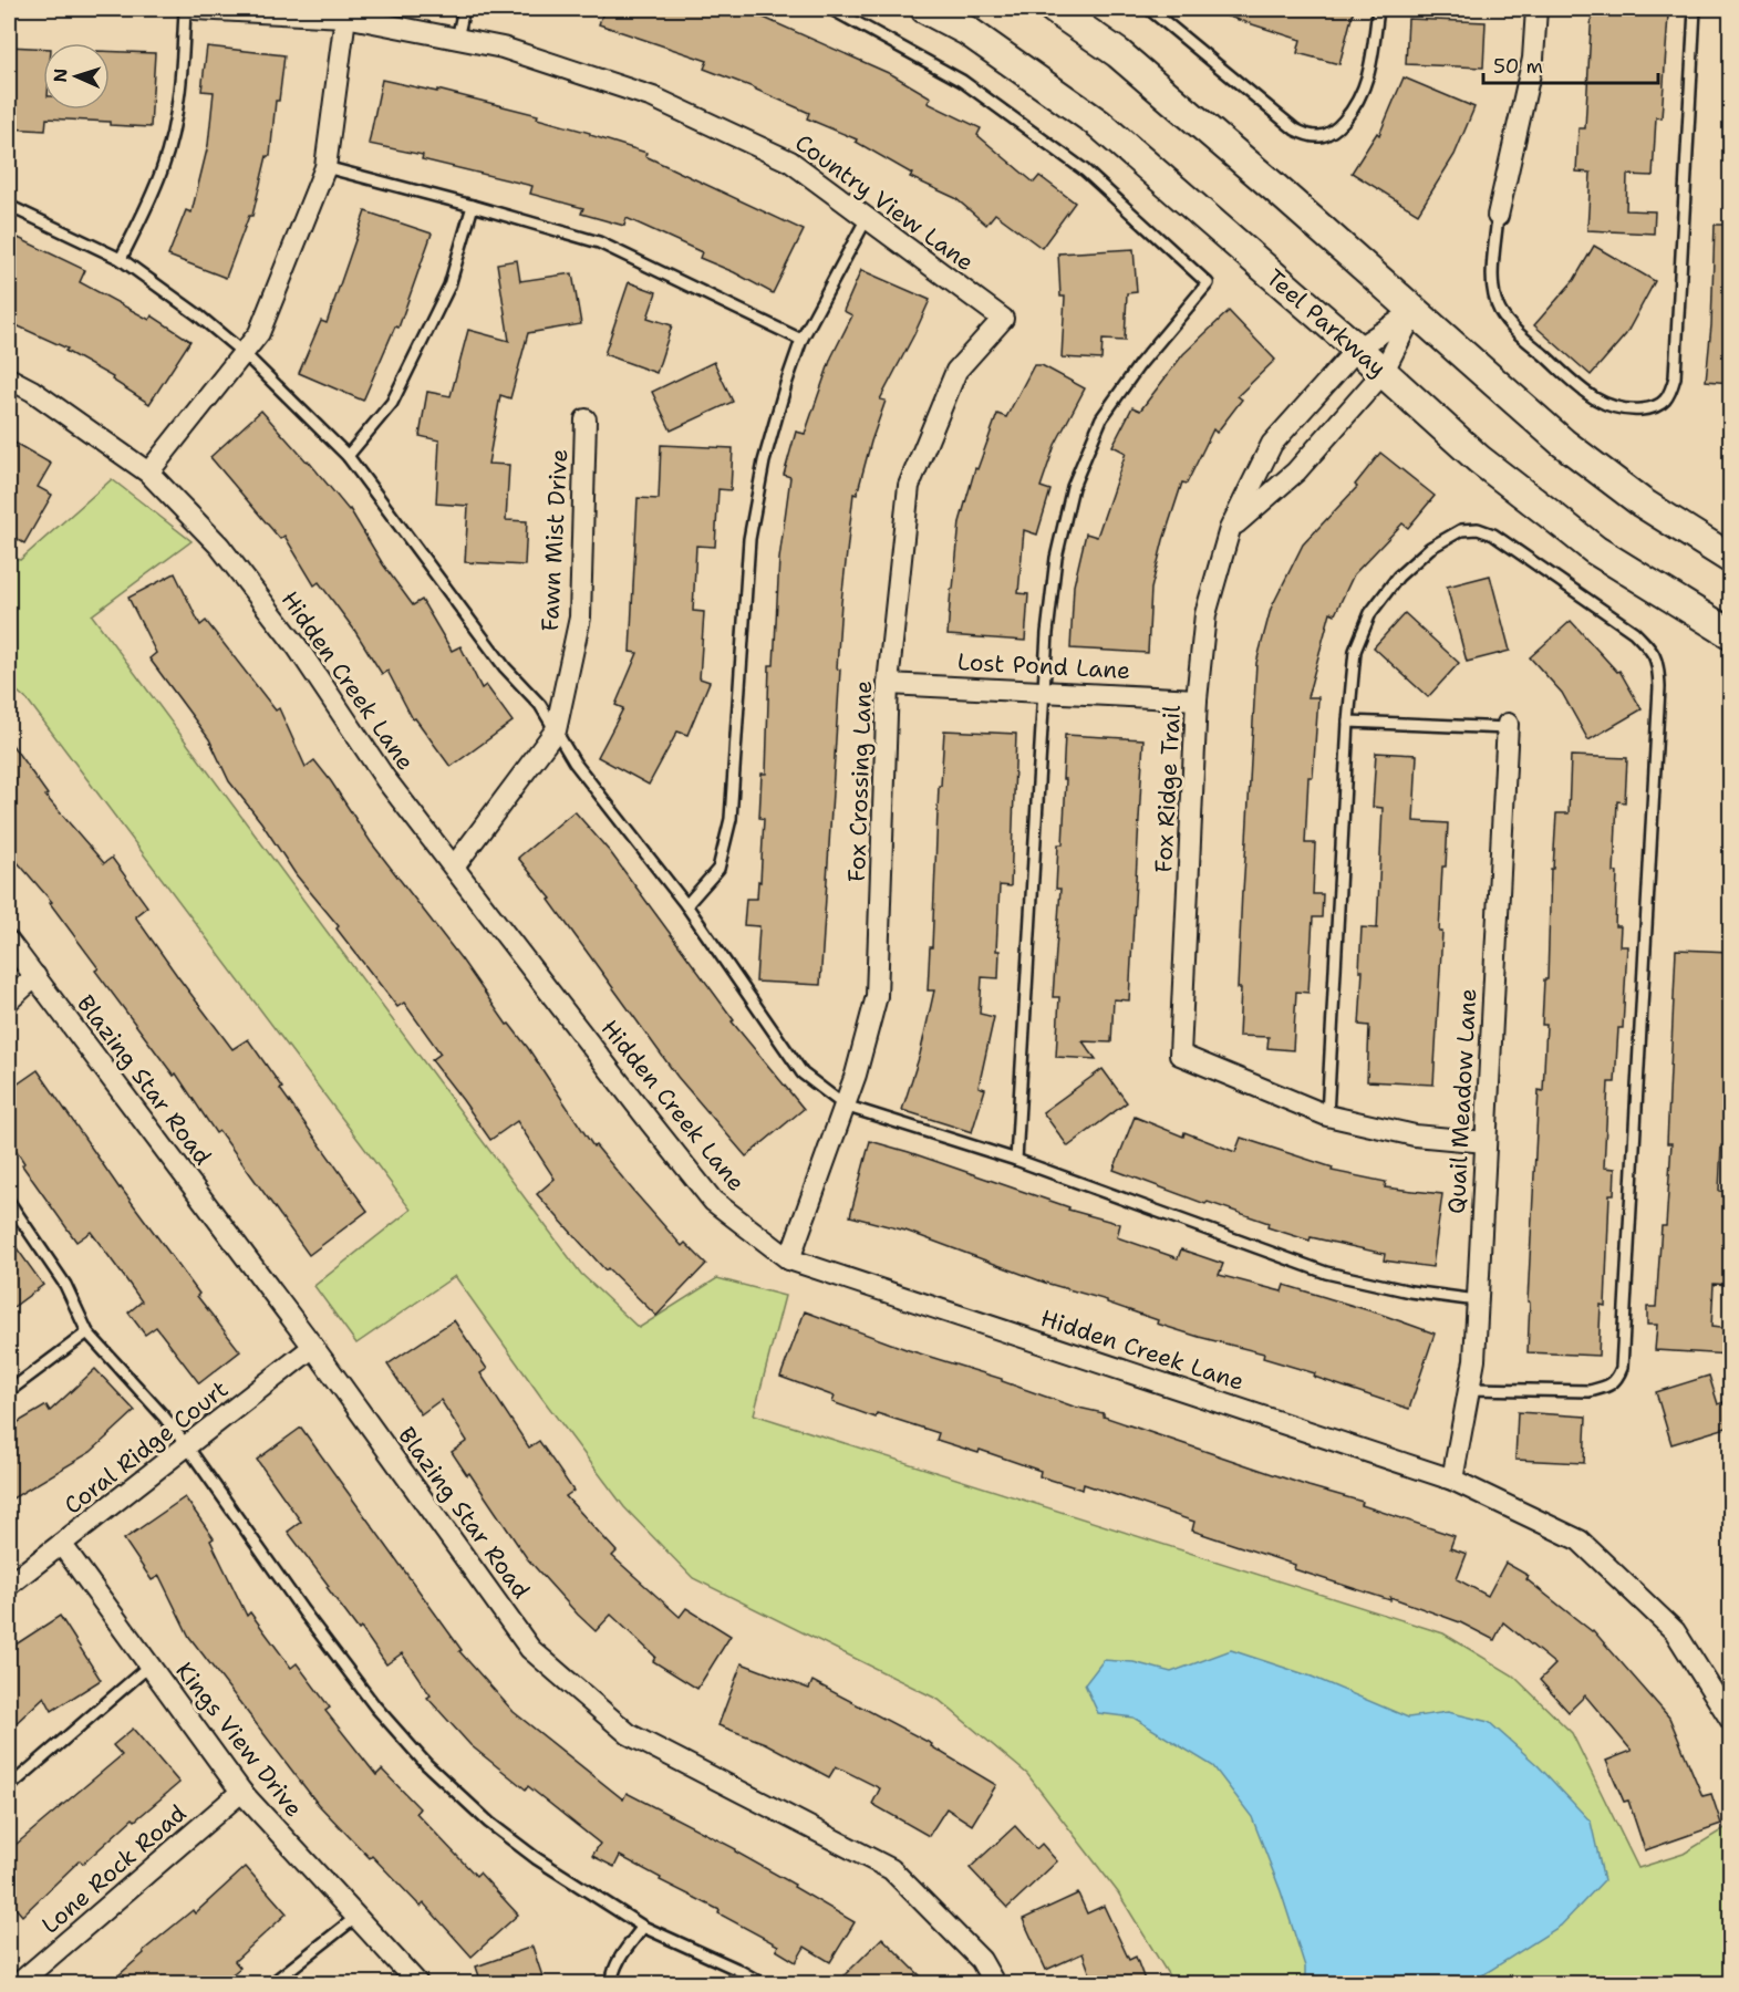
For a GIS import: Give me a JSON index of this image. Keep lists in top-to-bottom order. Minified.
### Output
{"streets":{"main road":["Teel Parkway"],"street":["Country View Lane","Fawn Mist Drive","Lost Pond Lane","Hidden Creek Lane","Fox Crossing Lane","Fox Ridge Trail","Blazing Star Road","Quail Meadow Lane","Coral Ridge Court","Kings View Drive","Lone Rock Road"]},"crossings":[["Country View Lane","Fox Crossing Lane"],["Teel Parkway","Fox Ridge Trail"],["Fawn Mist Drive","Hidden Creek Lane"],["Lost Pond Lane","Fox Crossing Lane"],["Lost Pond Lane","Fox Ridge Trail"],["Hidden Creek Lane","Fox Crossing Lane"],["Hidden Creek Lane","Quail Meadow Lane"],["Blazing Star Road","Coral Ridge Court"],["Coral Ridge Court","Kings View Drive"],["Kings View Drive","Lone Rock Road"]],"scale_bar":"50 m","north":"left"}
